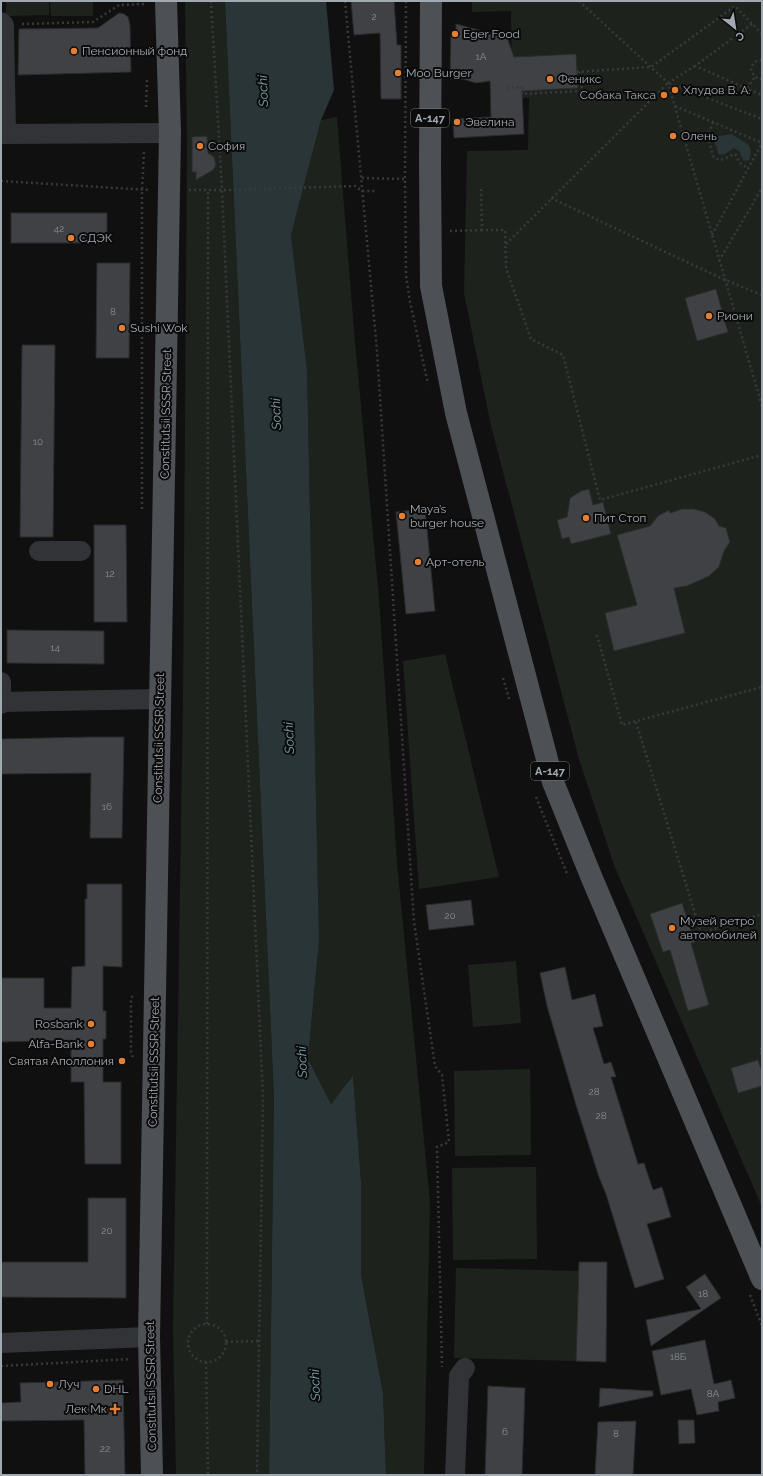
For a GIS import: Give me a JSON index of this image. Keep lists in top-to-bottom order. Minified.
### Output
{"streets":{"main road":["А-147","Constitutsii SSSR Street"]},"water":["Sochi"],"places":{"other":["Eger Food","Пенсионный фонд","Moo Burger","Феникс","Хлудов В. А.","Собака Такса","Эвелина","Олень","София","СДЭК","Риони","Sushi Wok","Maya’s burger house","Пит Стоп","Арт-отель","Музей ретро автомобилей","Rosbank","Alfa-Bank","Святая Аполлония","Луч","DHL"],"health":["Лек Мк"]},"house_numbers":["2","1А","42","8","10","12","14","16","20","28","28","20","18","18Б","8А","6","8","22"],"north":"bottom right"}
